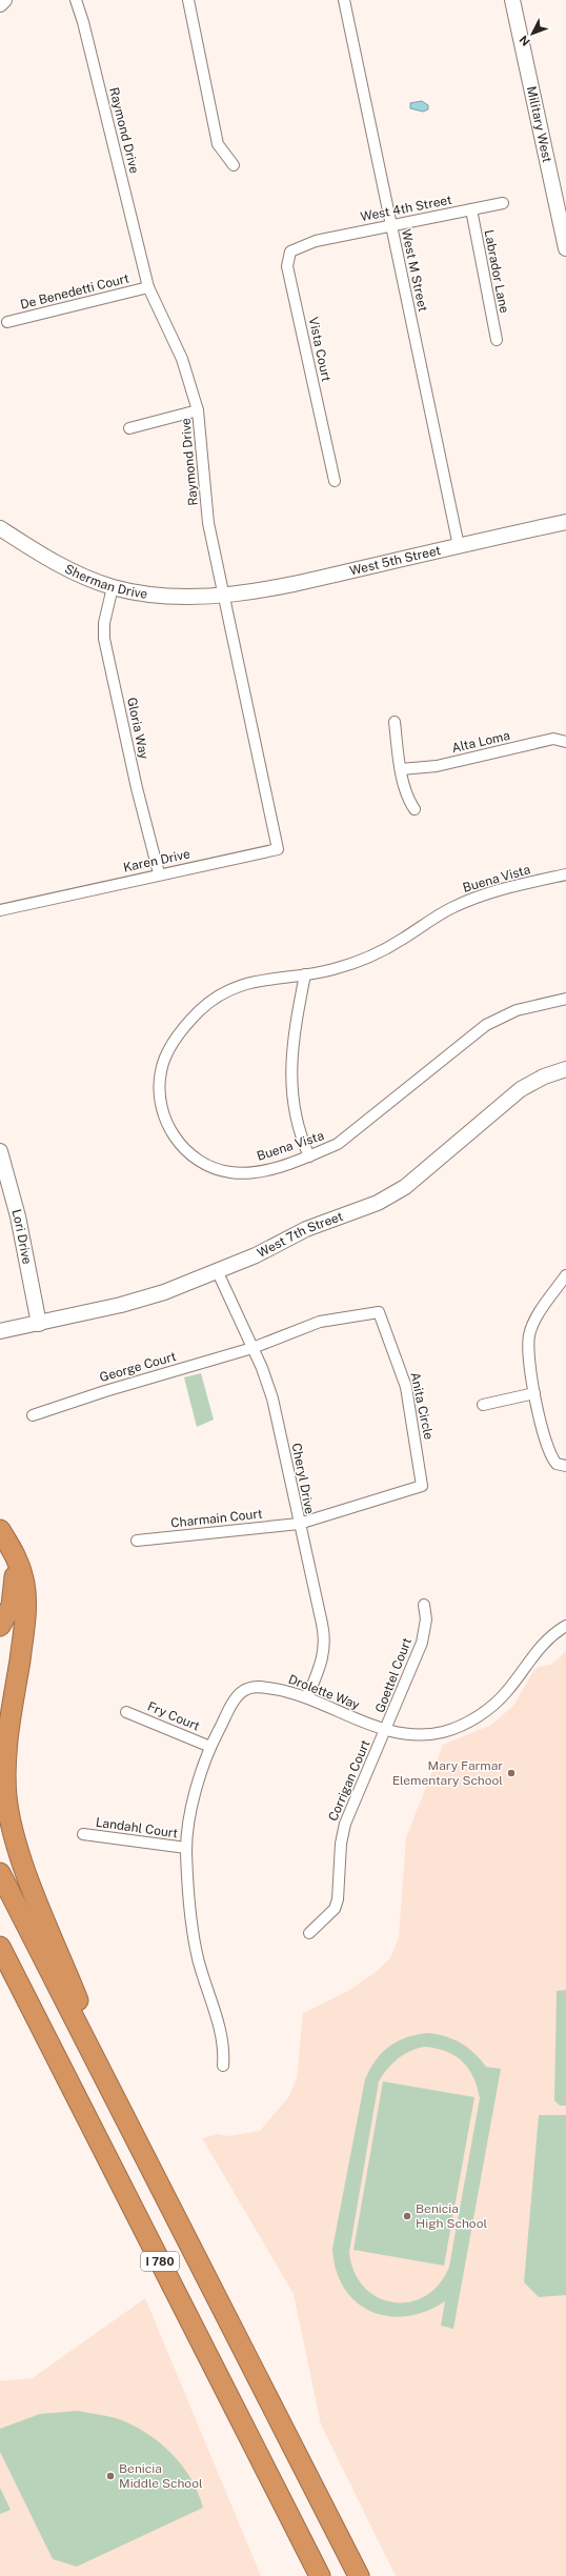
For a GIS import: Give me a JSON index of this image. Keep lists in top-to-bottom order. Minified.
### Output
{"streets":{"highway":["I 780"],"street":["Military West","Raymond Drive","West 4th Street","West M Street","Labrador Lane","De Benedetti Court","Vista Court","West 5th Street","Sherman Drive","Gloria Way","Alta Loma","Karen Drive","Buena Vista","West 7th Street","Lori Drive","George Court","Anita Circle","Cheryl Drive","Charmain Court","Goettel Court","Drolette Way","Fry Court","Corrigan Court","Landahl Court"]},"crossings":[["Raymond Drive","De Benedetti Court"],["Raymond Drive","West 5th Street"],["Raymond Drive","Sherman Drive"],["Raymond Drive","Karen Drive"],["West 4th Street","West M Street"],["West 4th Street","Labrador Lane"],["West 4th Street","Vista Court"],["West M Street","West 5th Street"],["West 5th Street","Sherman Drive"],["Sherman Drive","Gloria Way"],["Gloria Way","Karen Drive"],["West 7th Street","Lori Drive"],["West 7th Street","Cheryl Drive"],["George Court","Anita Circle"],["George Court","Cheryl Drive"],["Anita Circle","Cheryl Drive"],["Anita Circle","Charmain Court"],["Cheryl Drive","Charmain Court"],["Cheryl Drive","Drolette Way"],["Goettel Court","Drolette Way"],["Goettel Court","Corrigan Court"],["Drolette Way","Fry Court"],["Drolette Way","Corrigan Court"],["Drolette Way","Landahl Court"]],"places":["Mary Farmar Elementary School","Benicia High School","Benicia Middle School"],"north":"bottom left"}
